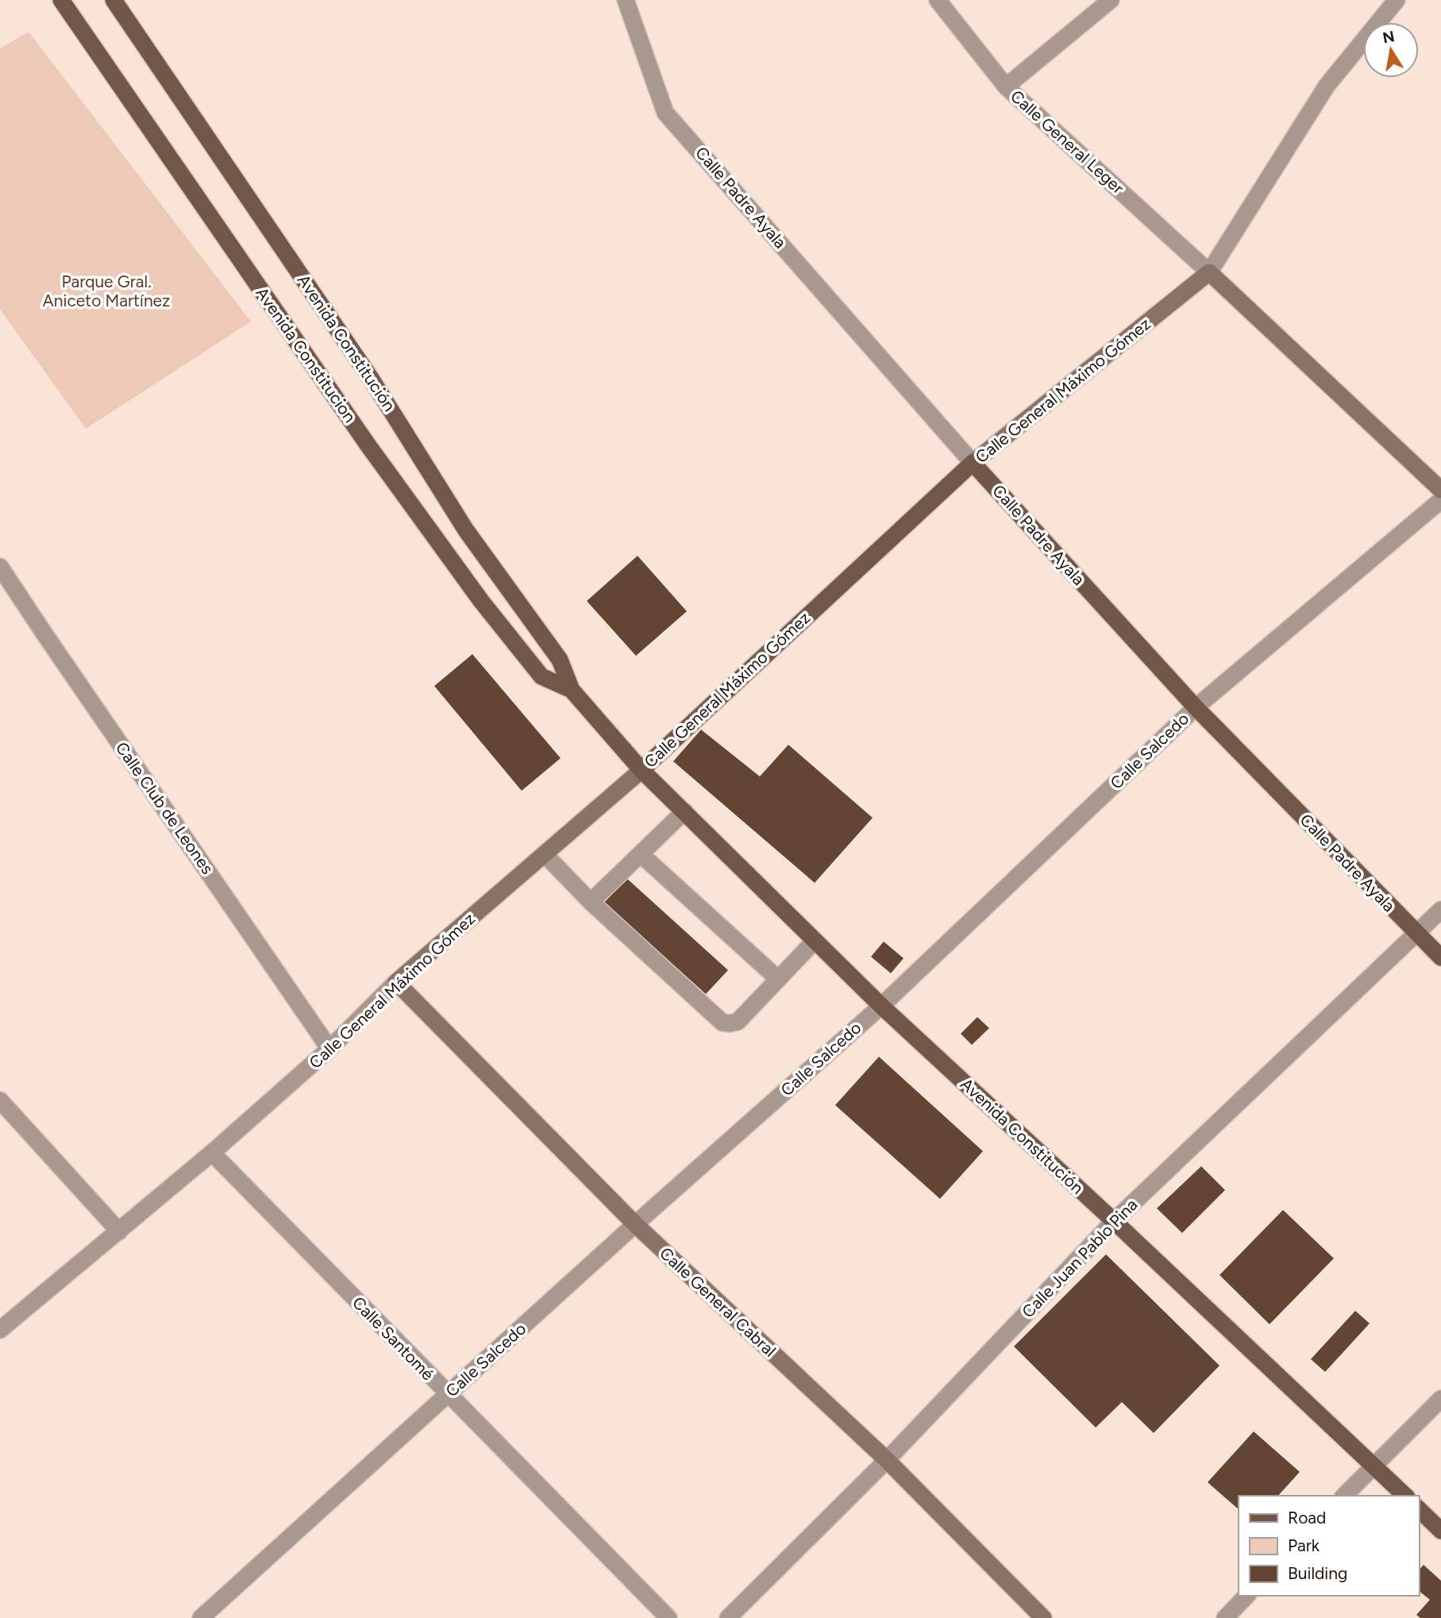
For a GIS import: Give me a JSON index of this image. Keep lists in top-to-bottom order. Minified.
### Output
{"streets":{"main road":["Calle Padre Ayala","Avenida Constitución","Avenida Constitucion","Calle General Máximo Gómez"],"street":["Calle General Leger","Calle Salcedo","Calle Club de Leones","Calle Juan Pablo Pina","Calle General Cabral","Calle Santomé"]},"crossings":[["Calle General Leger","Calle General Máximo Gómez"],["Calle Padre Ayala","Calle General Máximo Gómez"],["Calle Padre Ayala","Calle Salcedo"],["Calle Padre Ayala","Calle Juan Pablo Pina"],["Avenida Constitución","Avenida Constitucion"],["Avenida Constitución","Calle General Máximo Gómez"],["Avenida Constitución","Calle Salcedo"],["Avenida Constitución","Calle Juan Pablo Pina"],["Calle General Máximo Gómez","Calle Club de Leones"],["Calle General Máximo Gómez","Calle General Cabral"],["Calle General Máximo Gómez","Calle Santomé"],["Calle Salcedo","Calle General Cabral"],["Calle Salcedo","Calle Santomé"],["Calle Juan Pablo Pina","Calle General Cabral"]],"parks":["Parque Gral. Aniceto Martínez"],"legend":["Road","Park","Building"],"north":"top"}
